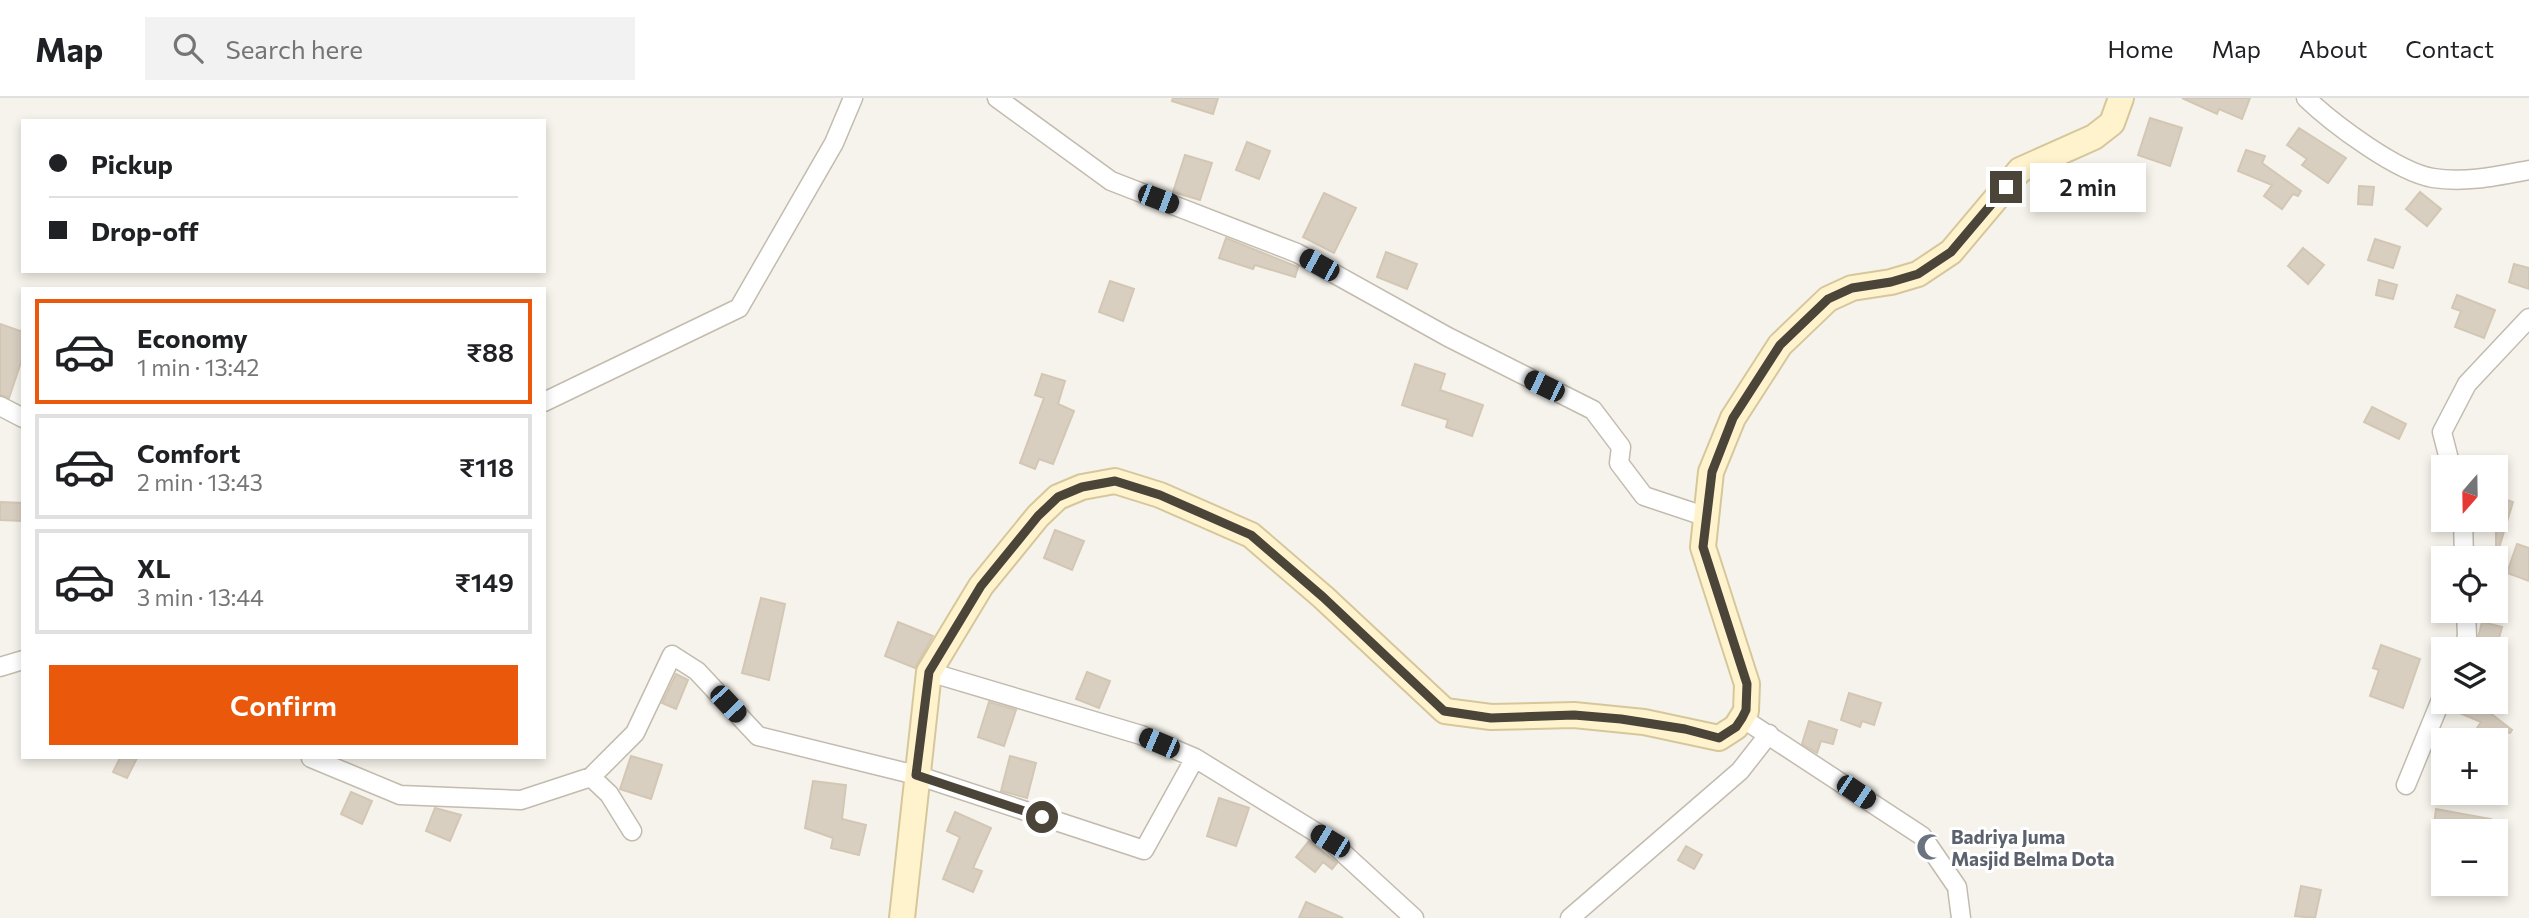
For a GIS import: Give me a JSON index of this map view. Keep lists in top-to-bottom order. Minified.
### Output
{"places":{"mosque":["Badriya Juma Masjid Belma Dota"]},"north":"bottom","page":{"header":"Map","search":"Search here","nav":["Home","Map","About","Contact"],"banner":["Pickup","Drop-off"],"bubble":"2 min","list":[{"name":"Economy","note":"1 min · 13:42","value":"₹88"},{"name":"Comfort","note":"2 min · 13:43","value":"₹118"},{"name":"XL","note":"3 min · 13:44","value":"₹149"}],"map_buttons":["+","−"],"buttons":"Confirm"}}
